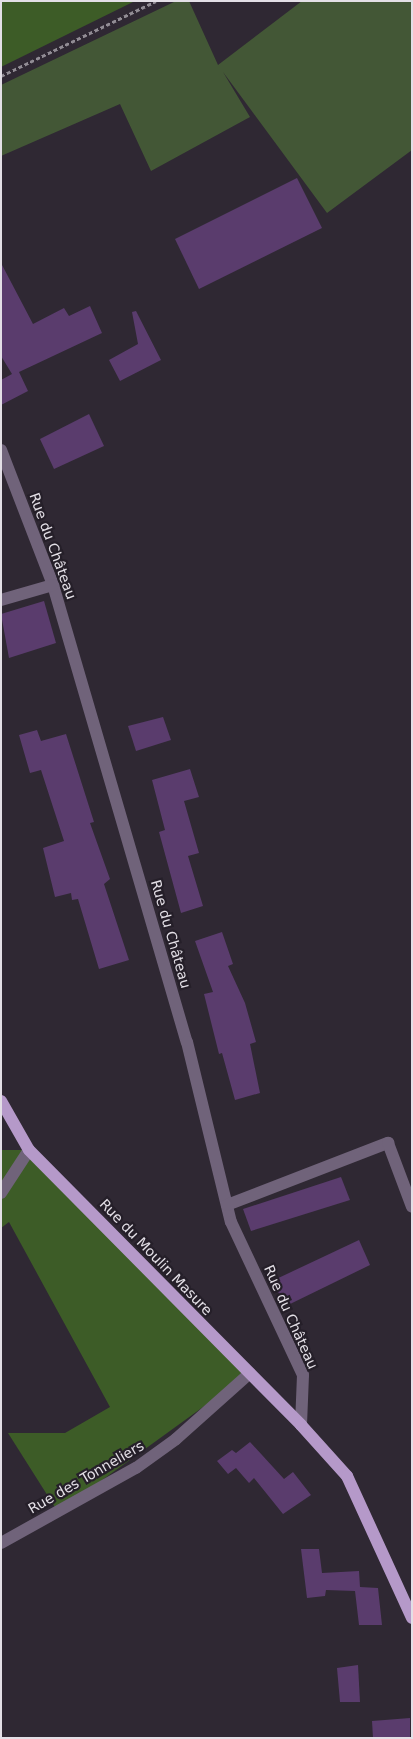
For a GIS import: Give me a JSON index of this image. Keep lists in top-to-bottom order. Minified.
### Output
{"streets":{"main road":["Rue du Moulin Masure"],"street":["Rue du Château","Rue des Tonneliers"]},"crossings":[["Rue du Château","Rue du Moulin Masure"],["Rue du Moulin Masure","Rue des Tonneliers"]]}
